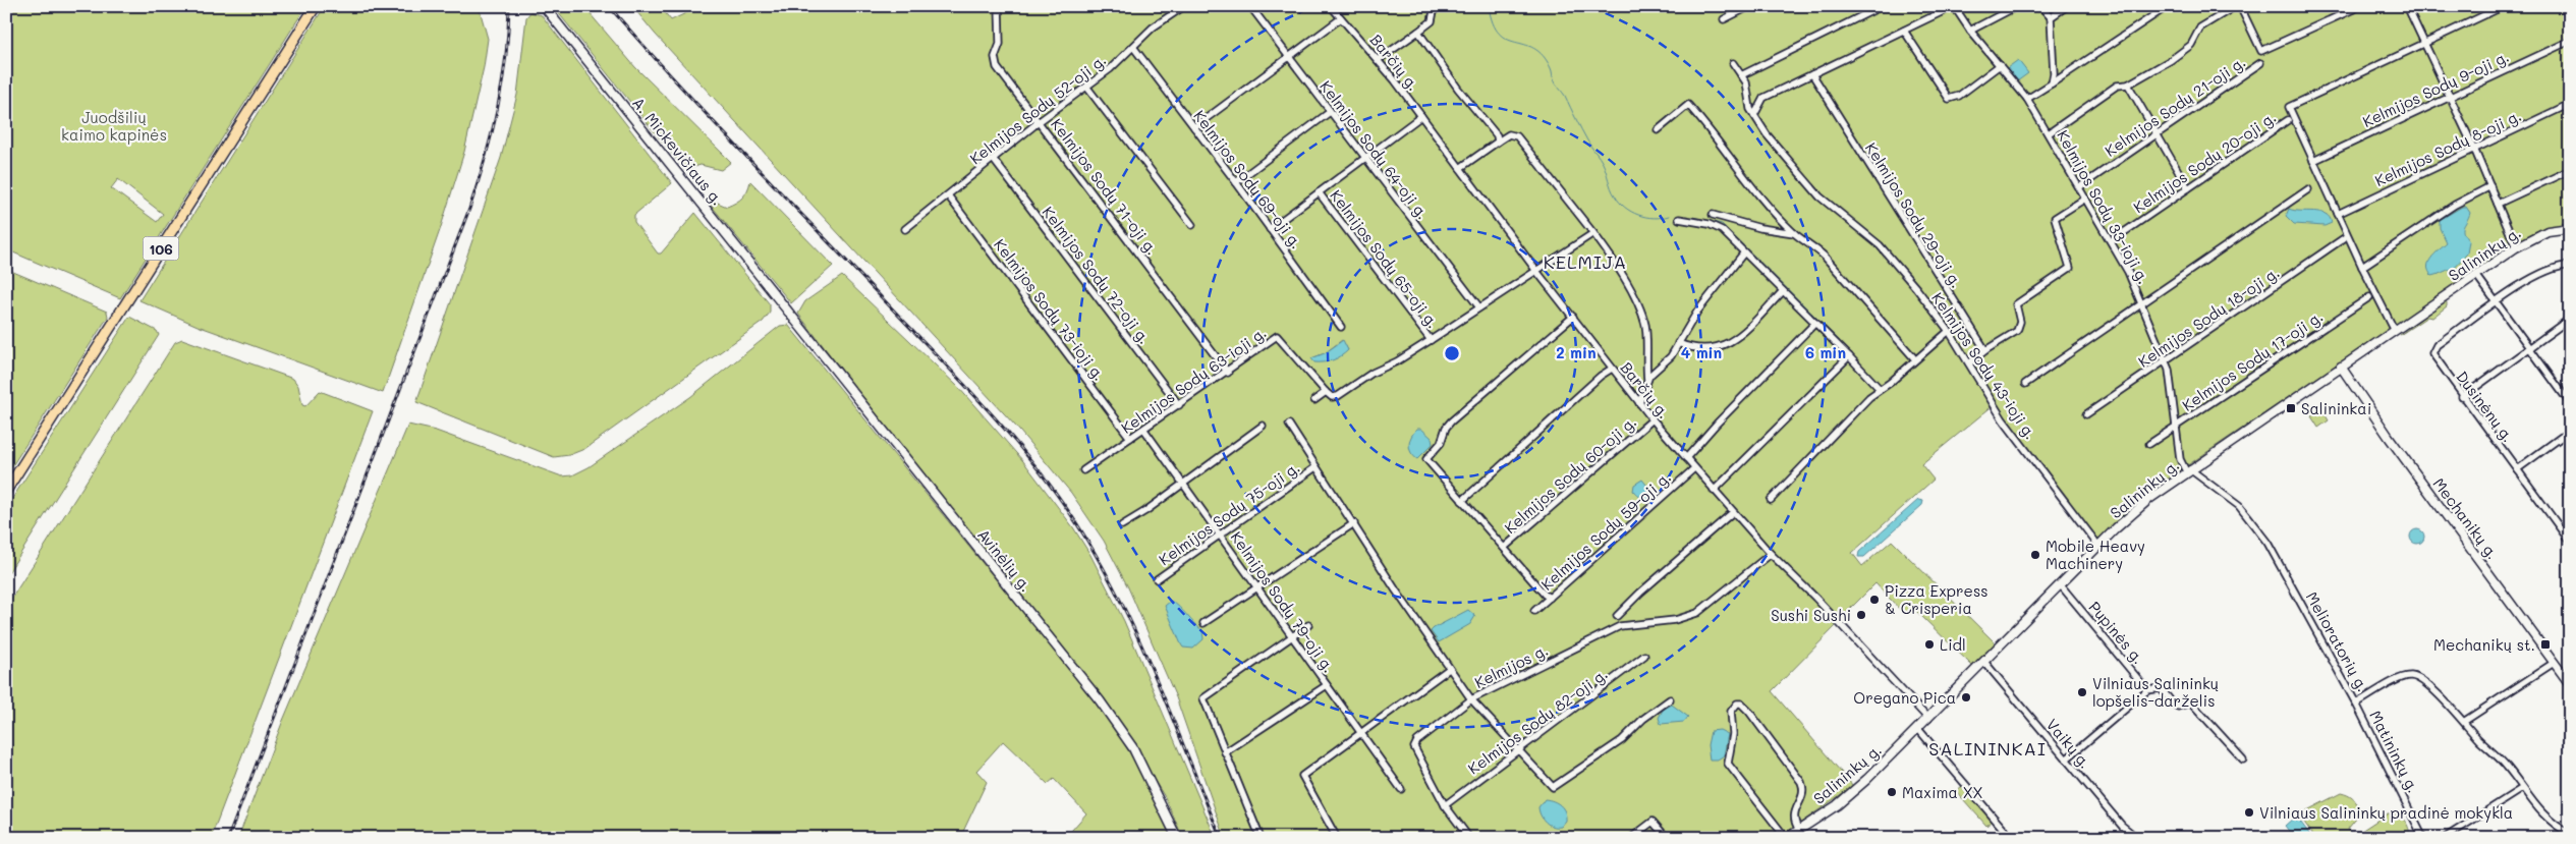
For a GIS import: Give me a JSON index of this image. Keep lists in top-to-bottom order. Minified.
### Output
{"streets":{"main road":["A. Mickevičiaus g.","106","Salininkų g.","Mechanikų g.","Avinėlių g."],"street":["Barčių g.","Kelmijos Sodų 9-oji g.","Kelmijos Sodų 21-oji g.","Kelmijos Sodų 52-oji g.","Kelmijos Sodų 8-oji g.","Kelmijos Sodų 64-oji g.","Kelmijos Sodų 20-oji g.","Kelmijos Sodų 69-oji g.","Kelmijos Sodų 71-oji g.","Kelmijos Sodų 33-ioji g.","Kelmijos Sodų 29-oji g.","Kelmijos Sodų 65-oji g.","Kelmijos Sodų 72-oji g.","Kelmijos Sodų 73-ioji g.","Kelmijos Sodų 18-oji g.","Kelmijos Sodų 17-oji g.","Kelmijos Sodų 43-ioji g.","Kelmijos Sodų 63-ioji g.","Dusinėnų g.","Kelmijos Sodų 60-oji g.","Kelmijos Sodų 75-oji g.","Kelmijos Sodų 59-oji g.","Kelmijos Sodų 79-oji g.","Pupinės g.","Melioratorių g.","Kelmijos g.","Kelmijos Sodų 82-oji g.","Vaikų g.","Matininkų g."]},"crossings":[["Barčių g.","Salininkų g."],["Barčių g.","Kelmijos Sodų 60-oji g."],["Barčių g.","Kelmijos Sodų 59-oji g."],["Barčių g.","Kelmijos g."],["Kelmijos Sodų 21-oji g.","Kelmijos Sodų 33-ioji g."],["Kelmijos Sodų 52-oji g.","Kelmijos Sodų 69-oji g."],["Kelmijos Sodų 52-oji g.","Kelmijos Sodų 71-oji g."],["Kelmijos Sodų 52-oji g.","Kelmijos Sodų 72-oji g."],["Kelmijos Sodų 52-oji g.","Kelmijos Sodų 73-ioji g."],["A. Mickevičiaus g.","Avinėlių g."],["Kelmijos Sodų 20-oji g.","Kelmijos Sodų 33-ioji g."],["Kelmijos Sodų 71-oji g.","Kelmijos Sodų 63-ioji g."],["Kelmijos Sodų 33-ioji g.","Salininkų g."],["Kelmijos Sodų 33-ioji g.","Kelmijos Sodų 18-oji g."],["Kelmijos Sodų 33-ioji g.","Kelmijos Sodų 17-oji g."],["Kelmijos Sodų 33-ioji g.","Melioratorių g."],["Salininkų g.","Kelmijos Sodų 43-ioji g."],["Salininkų g.","Mechanikų g."],["Salininkų g.","Pupinės g."],["Salininkų g.","Melioratorių g."],["Salininkų g.","Vaikų g."],["Kelmijos Sodų 72-oji g.","Kelmijos Sodų 63-ioji g."],["Kelmijos Sodų 73-ioji g.","Kelmijos Sodų 63-ioji g."],["Kelmijos Sodų 63-ioji g.","Kelmijos Sodų 79-oji g."],["Kelmijos Sodų 75-oji g.","Kelmijos Sodų 79-oji g."],["Kelmijos Sodų 75-oji g.","Kelmijos g."],["Melioratorių g.","Matininkų g."]],"districts":["KELMIJA","SALININKAI"],"parks":["Juodšilių kaimo kapinės"],"places":{"transit":["Salininkai","Mechanikų st."],"other":["Mobile Heavy Machinery","Pizza Express & Crisperia","Sushi Sushi","Lidl","Vilniaus Salininkų lopšelis-darželis","Oregano Pica","Maxima XX","Vilniaus Salininkų pradinė mokykla"]},"rings":["2 min","4 min","6 min"]}
